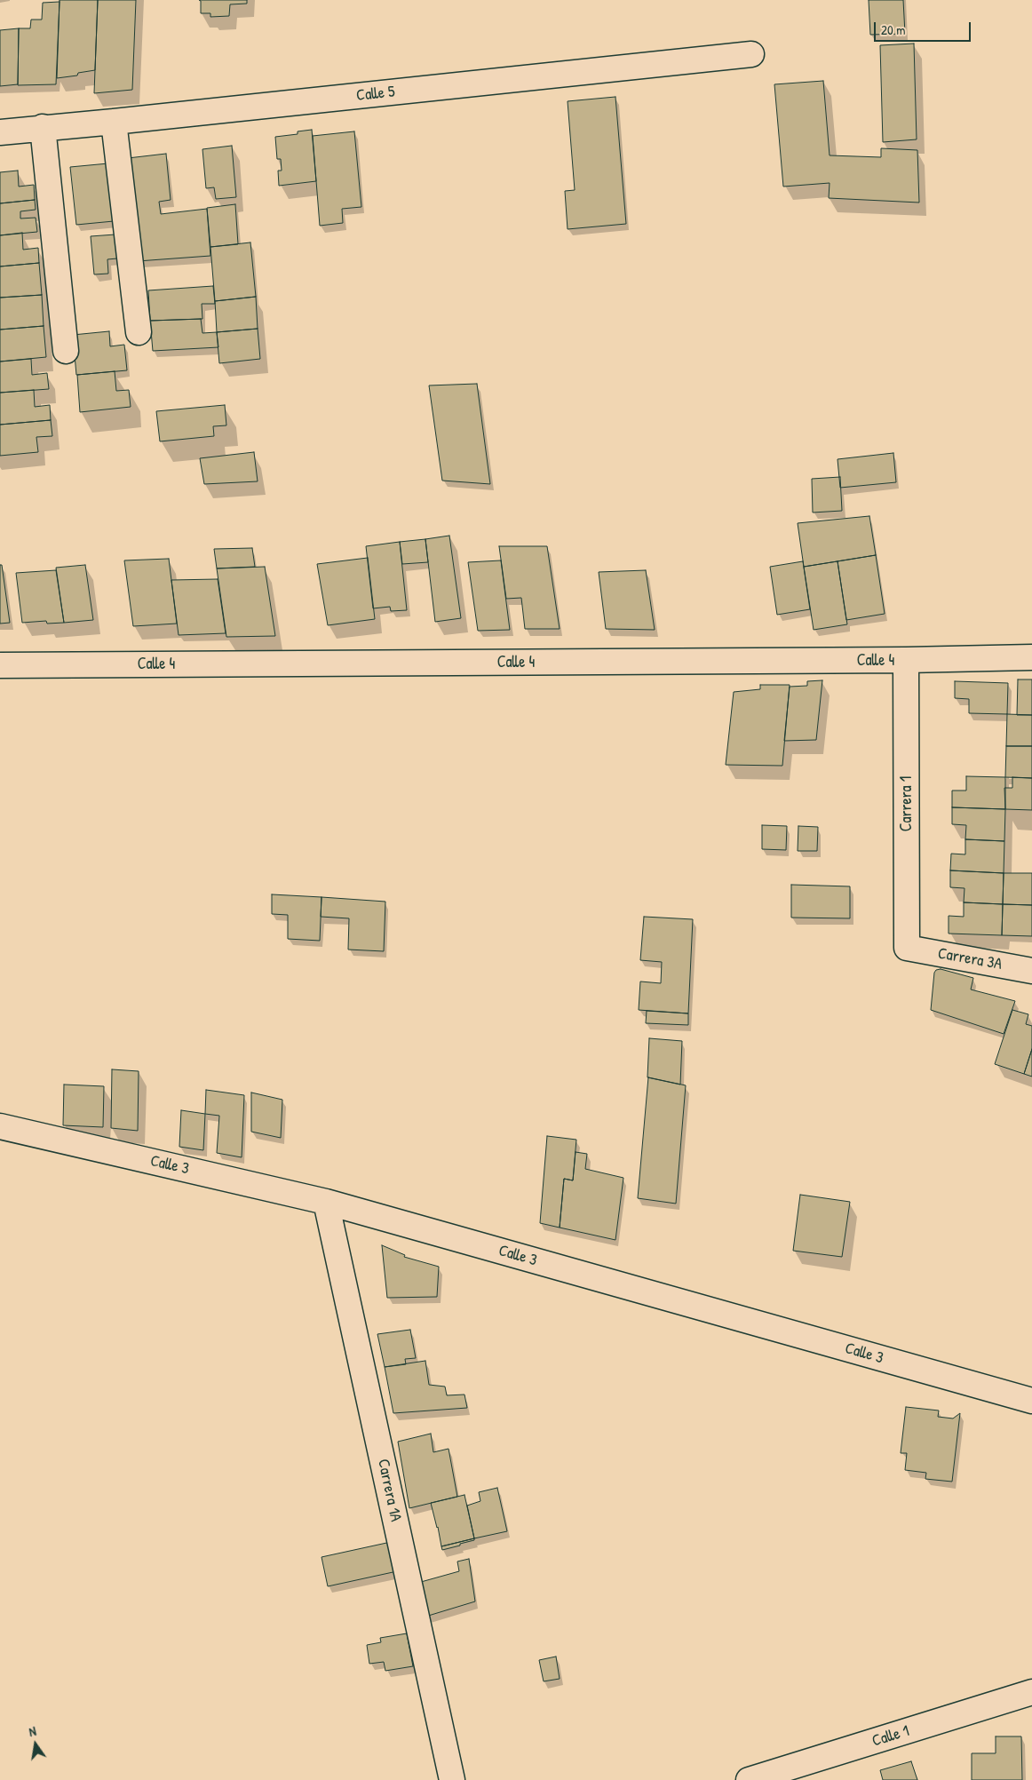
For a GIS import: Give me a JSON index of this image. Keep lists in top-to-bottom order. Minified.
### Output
{"streets":{"street":["Calle 5","Calle 4","Carrera 1","Carrera 3A","Calle 3","Carrera 1A","Calle 1"]},"crossings":[["Calle 4","Carrera 1"],["Carrera 1","Carrera 3A"],["Calle 3","Carrera 1A"]],"scale_bar":"20 m","north":"top"}
